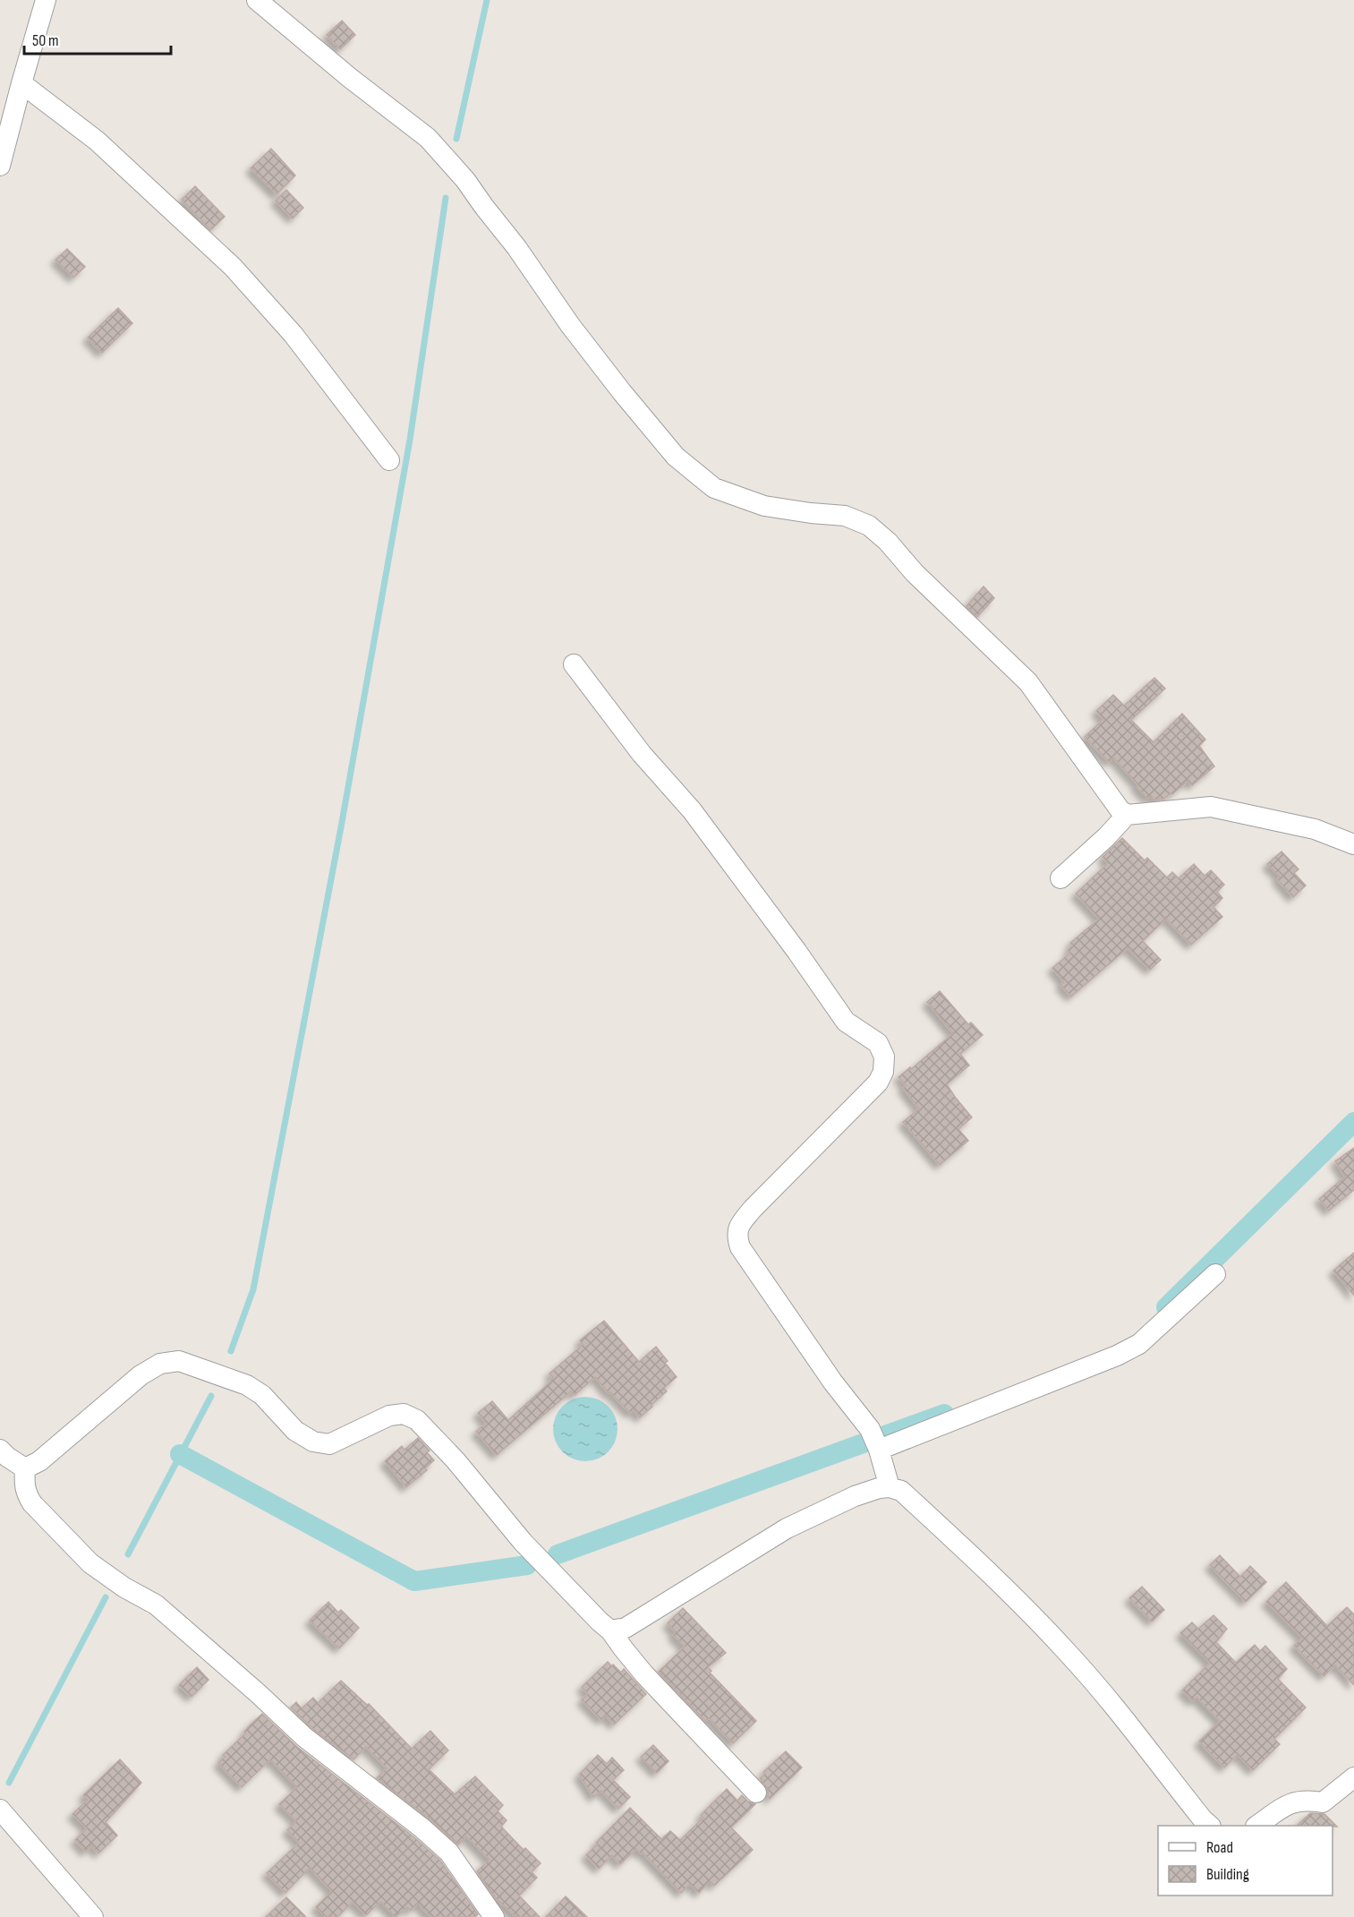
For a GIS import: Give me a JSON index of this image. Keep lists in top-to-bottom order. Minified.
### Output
{"legend":["Road","Building"],"scale_bar":"50 m"}
